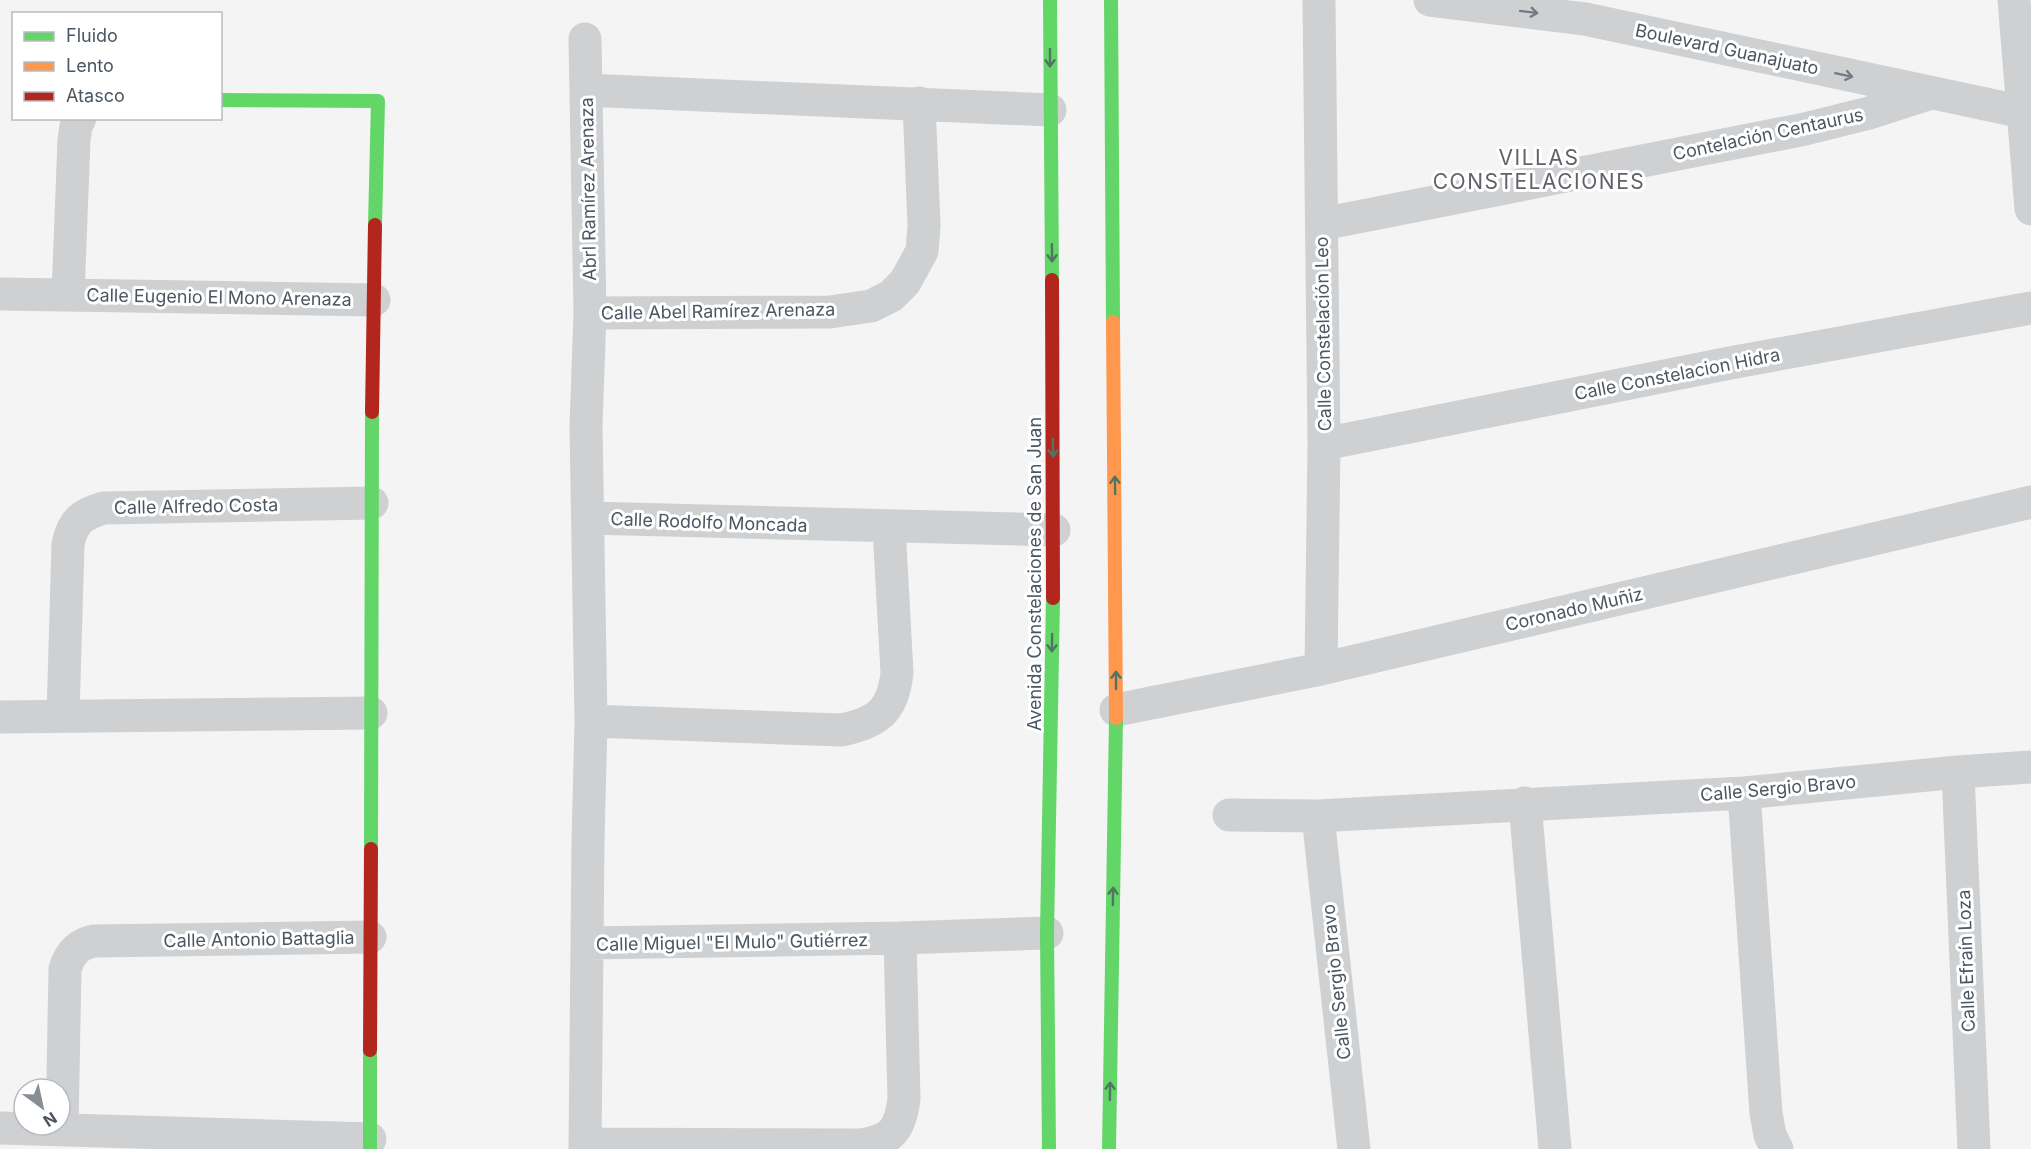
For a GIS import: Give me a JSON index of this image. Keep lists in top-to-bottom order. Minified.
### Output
{"streets":{"street":["Boulevard Guanajuato","Contelación Centaurus","Abrl Ramírez Arenaza","Calle Eugenio El Mono Arenaza","Calle Abel Ramírez Arenaza","Calle Constelación Leo","Calle Constelacion Hidra","Calle Alfredo Costa","Calle Rodolfo Moncada","Avenida Constelaciones de San Juan","Coronado Muñiz","Calle Sergio Bravo","Calle Antonio Battaglia","Calle Miguel \"El Mulo\" Gutiérrez","Calle Efraín Loza"]},"crossings":[["Boulevard Guanajuato","Contelación Centaurus"],["Contelación Centaurus","Calle Constelación Leo"],["Abrl Ramírez Arenaza","Calle Abel Ramírez Arenaza"],["Abrl Ramírez Arenaza","Calle Rodolfo Moncada"],["Calle Constelación Leo","Calle Constelacion Hidra"],["Calle Constelación Leo","Coronado Muñiz"],["Calle Rodolfo Moncada","Avenida Constelaciones de San Juan"],["Calle Rodolfo Moncada","Calle Miguel \"El Mulo\" Gutiérrez"],["Avenida Constelaciones de San Juan","Calle Miguel \"El Mulo\" Gutiérrez"],["Calle Sergio Bravo","Calle Efraín Loza"]],"one_way":["Boulevard Guanajuato"],"districts":["VILLAS CONSTELACIONES"],"legend":["Fluido","Lento","Atasco"],"north":"bottom right"}
